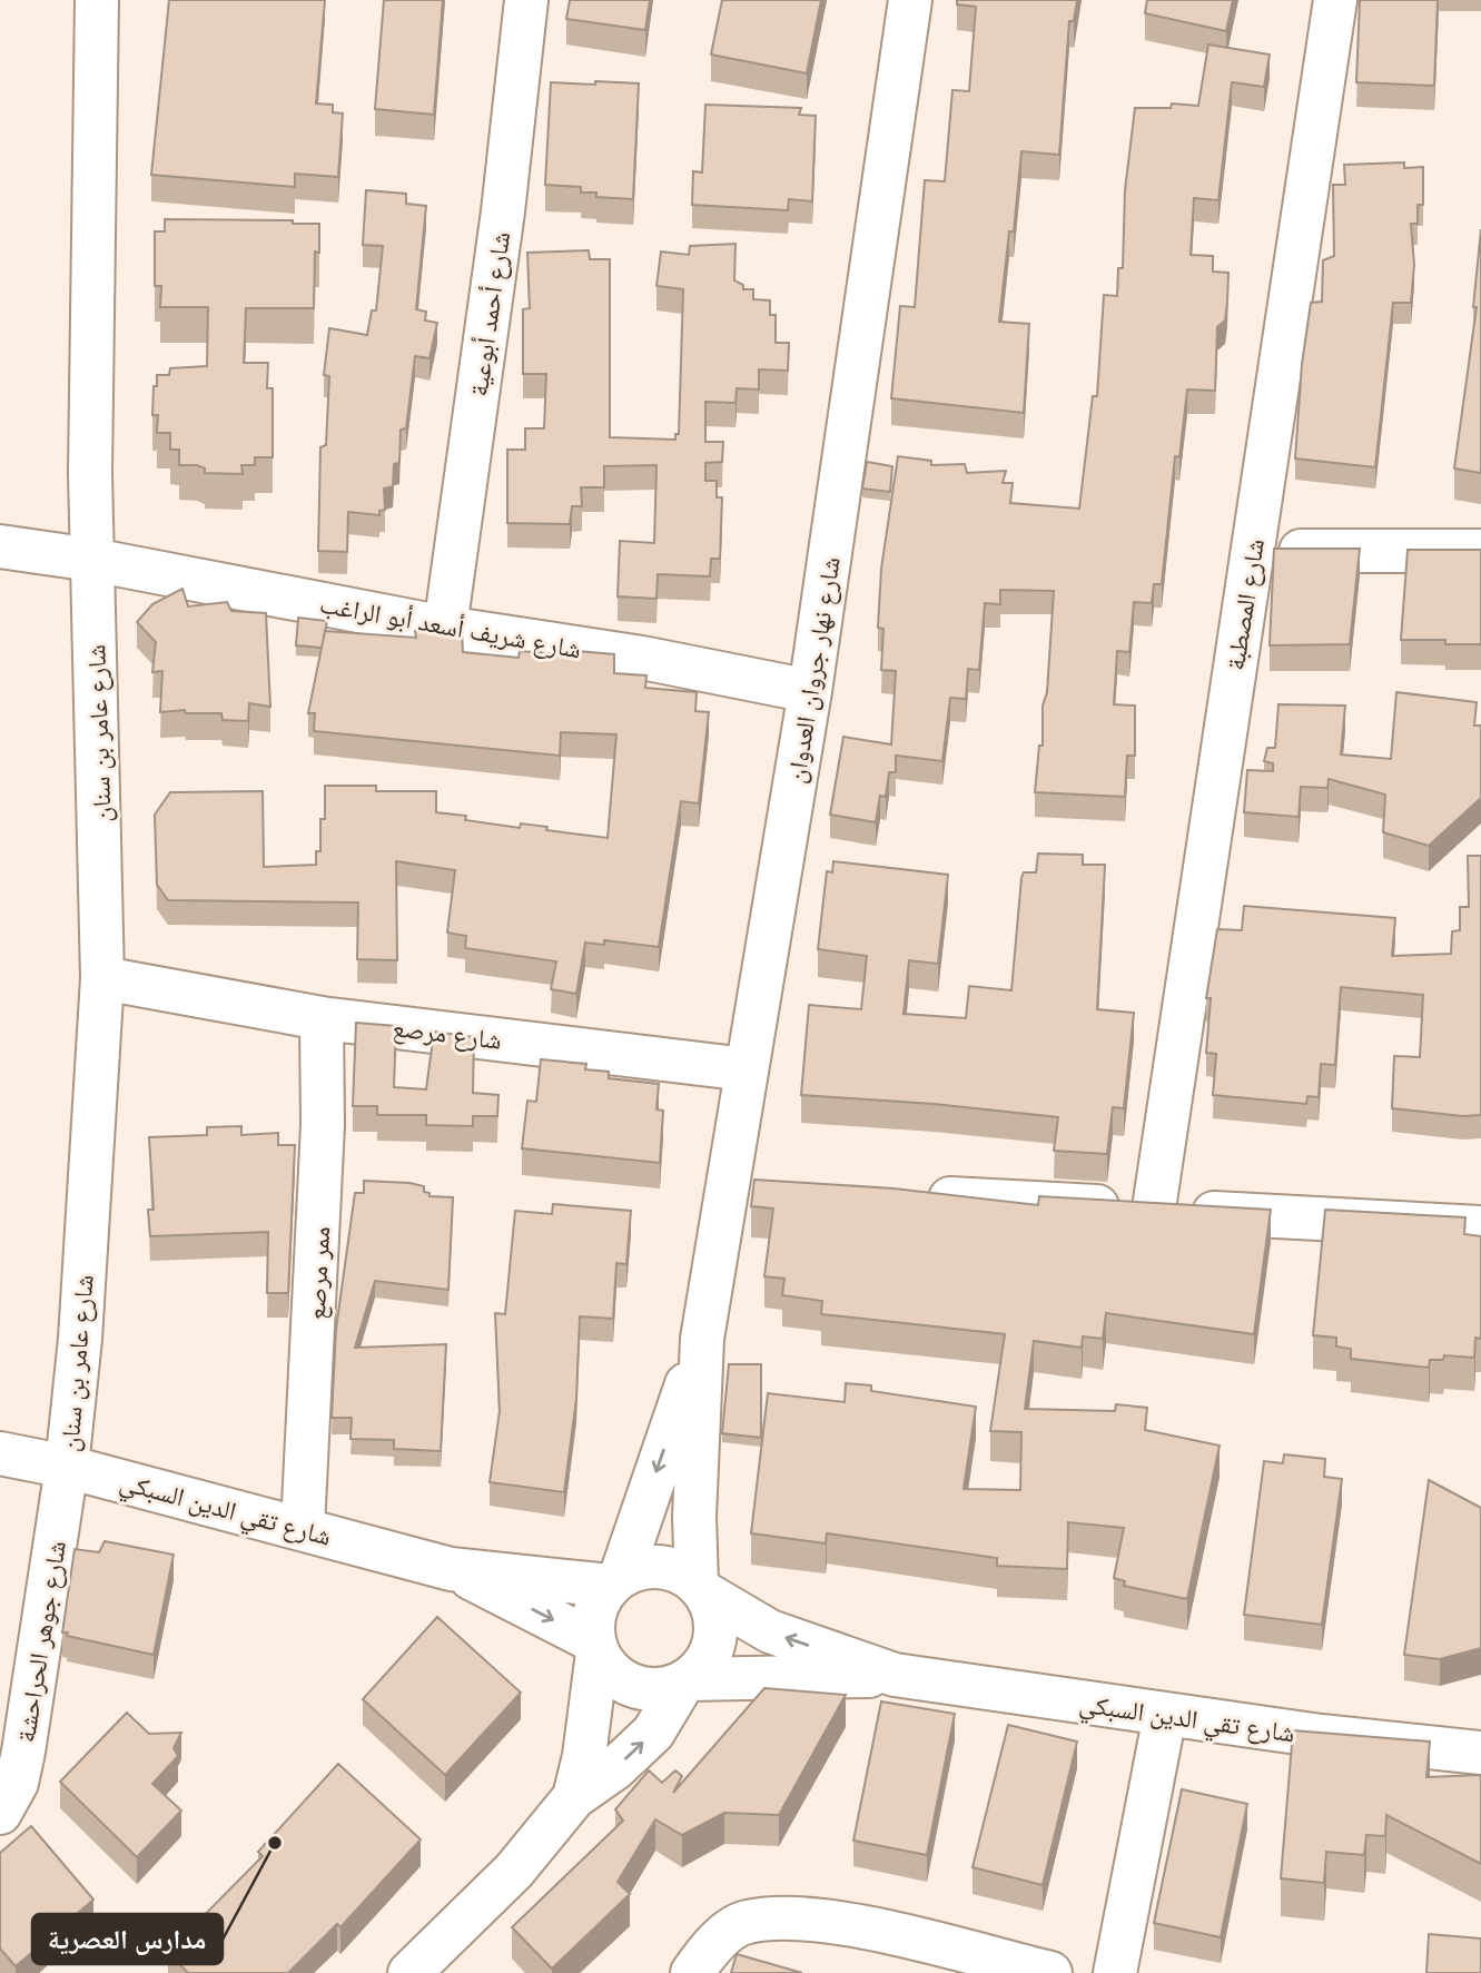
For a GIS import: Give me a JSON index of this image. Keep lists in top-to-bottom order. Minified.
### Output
{"streets":{"street":["شارع أحمد أبوعية","شارع المصطبة","شارع شريف أسعد أبو الراغب","شارع نهار جروان العدوان","شارع عامر بن سنان","شارع مرصع","ممر مرصع","شارع تقي الدين السبكي","شارع جوهر الحراحشة"]},"crossings":[["شارع أحمد أبوعية","شارع شريف أسعد أبو الراغب"],["شارع شريف أسعد أبو الراغب","شارع نهار جروان العدوان"],["شارع شريف أسعد أبو الراغب","شارع عامر بن سنان"],["شارع نهار جروان العدوان","شارع مرصع"],["شارع نهار جروان العدوان","شارع تقي الدين السبكي"],["شارع عامر بن سنان","شارع مرصع"],["شارع عامر بن سنان","شارع تقي الدين السبكي"],["شارع عامر بن سنان","شارع جوهر الحراحشة"],["شارع مرصع","ممر مرصع"],["ممر مرصع","شارع تقي الدين السبكي"],["شارع تقي الدين السبكي","شارع جوهر الحراحشة"]],"places":["مدارس العصرية"]}
